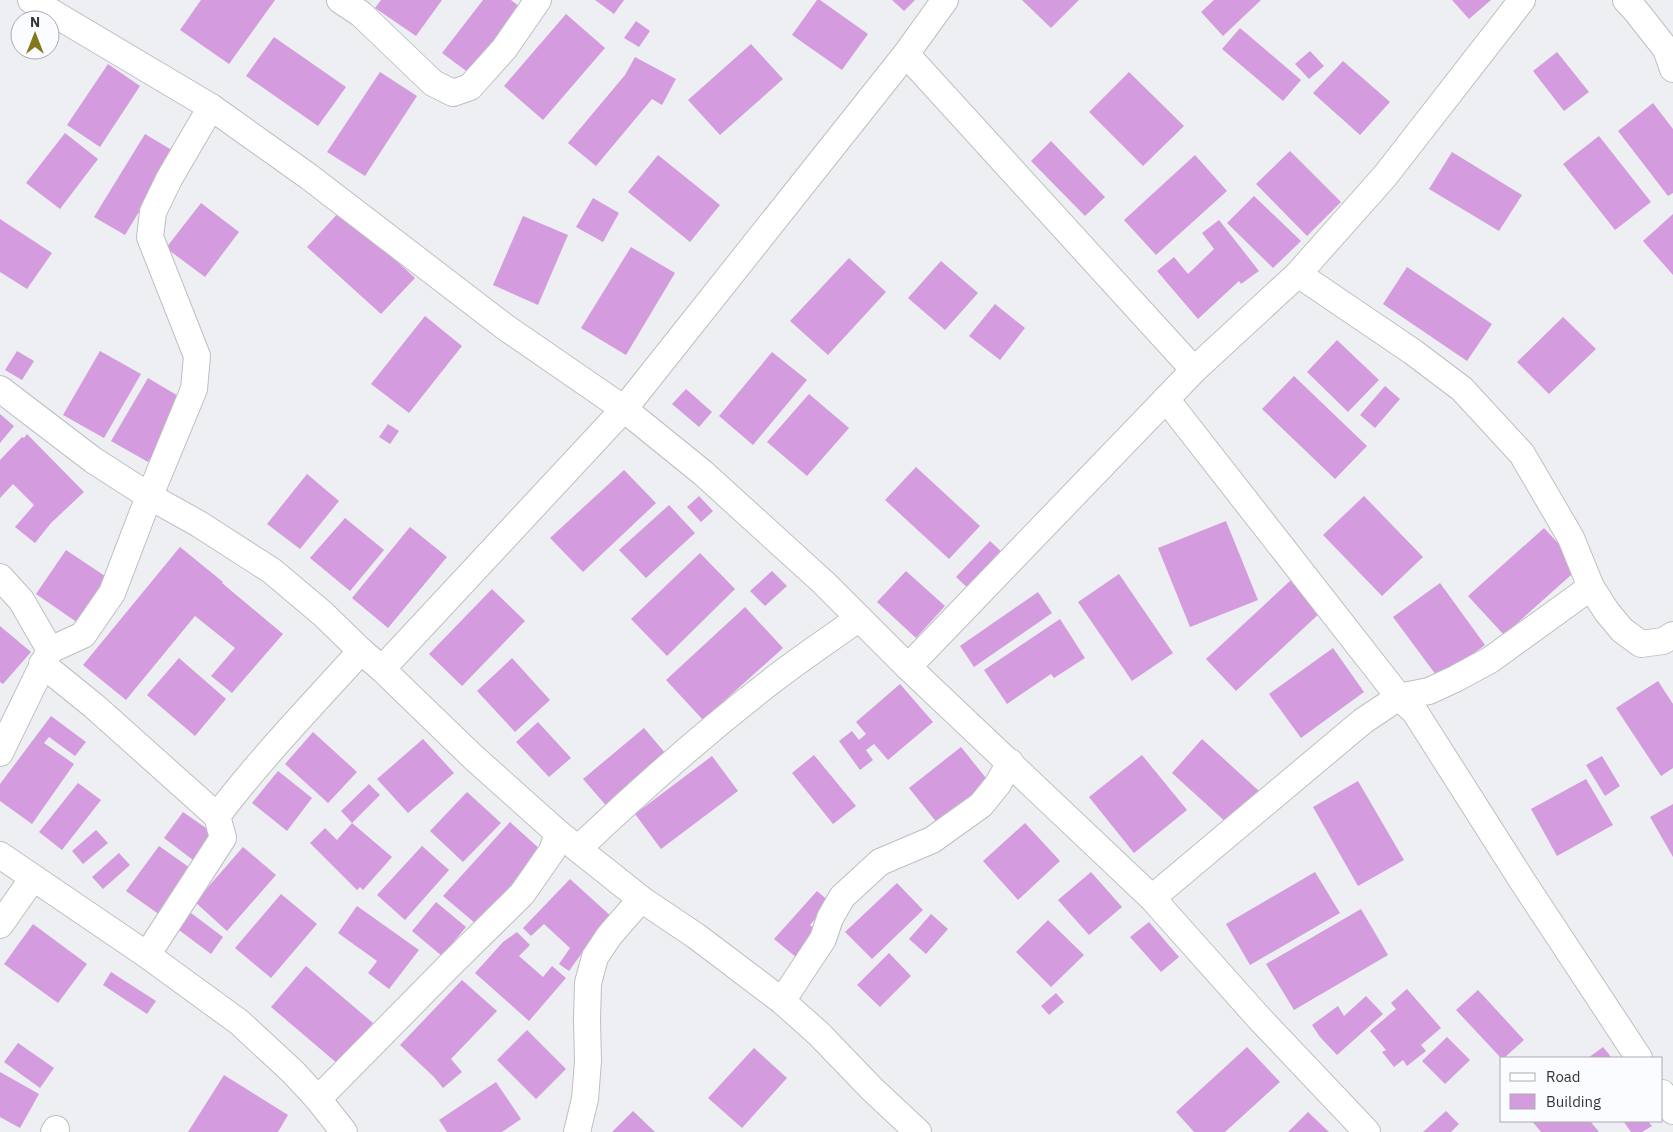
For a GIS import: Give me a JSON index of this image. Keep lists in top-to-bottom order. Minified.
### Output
{"legend":["Road","Building"],"north":"top"}
